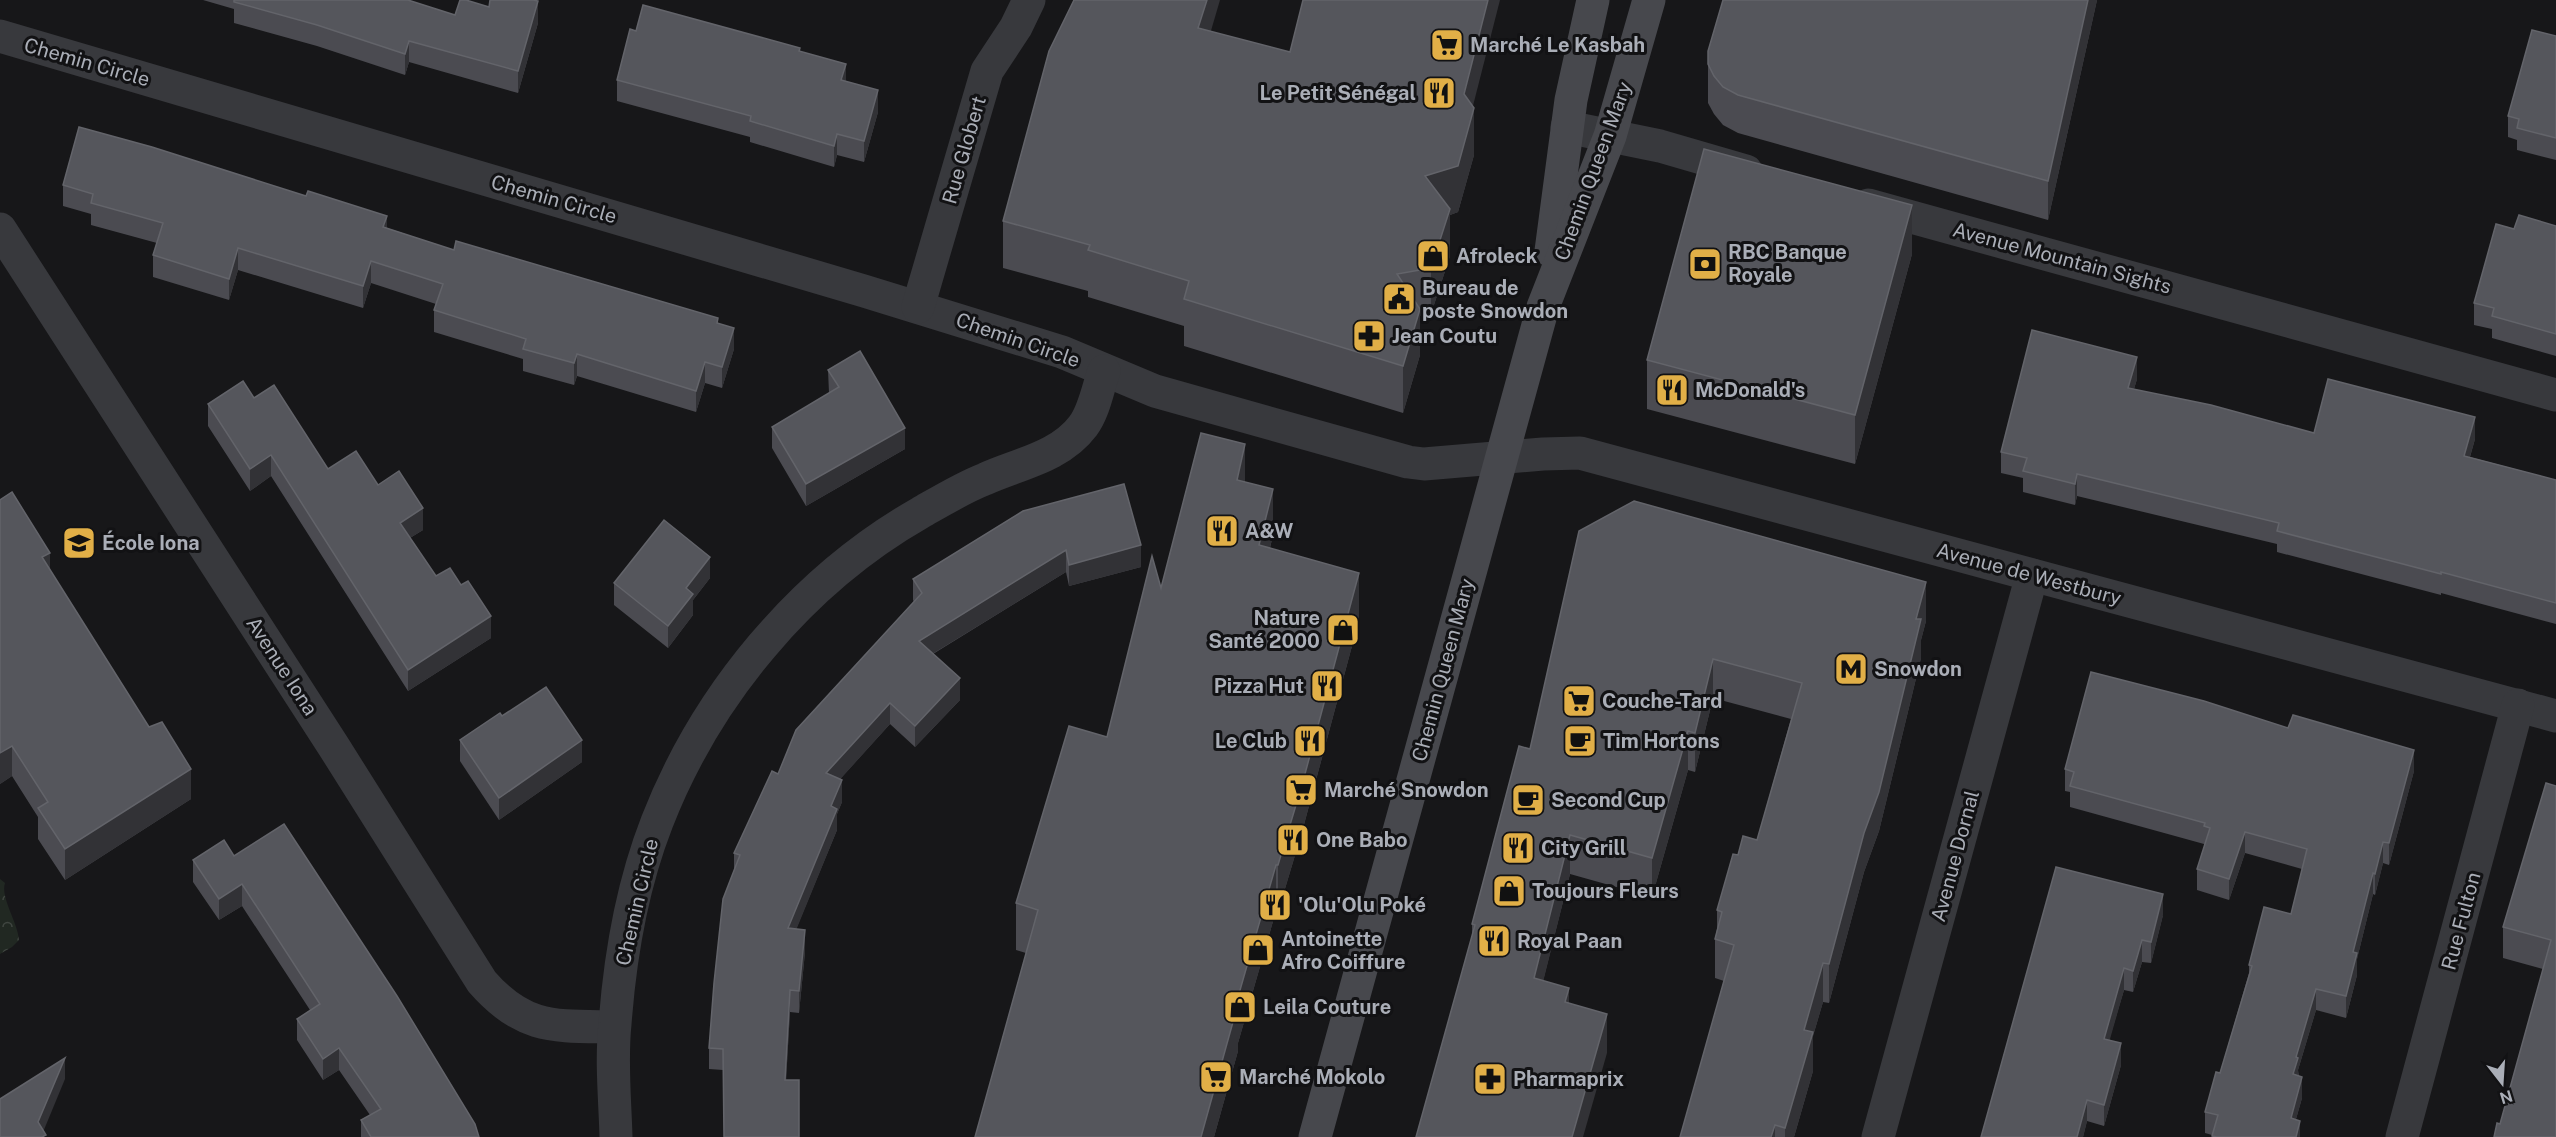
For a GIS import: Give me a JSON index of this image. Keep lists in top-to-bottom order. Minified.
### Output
{"streets":{"street":["Chemin Circle","Rue Globert","Chemin Queen Mary","Avenue Mountain Sights","Avenue de Westbury","Avenue Iona","Avenue Dornal","Rue Fulton"]},"crossings":[["Chemin Circle","Rue Globert"],["Chemin Circle","Chemin Queen Mary"],["Chemin Circle","Avenue de Westbury"],["Chemin Circle","Avenue Iona"],["Chemin Queen Mary","Avenue de Westbury"],["Avenue de Westbury","Avenue Dornal"],["Avenue de Westbury","Rue Fulton"]],"places":{"supermarket":["Marché Le Kasbah","Couche-Tard","Marché Snowdon","Marché Mokolo"],"restaurant":["Le Petit Sénégal","McDonald's","A&W","Pizza Hut","Le Club","One Babo","City Grill","'Olu'Olu Poké","Royal Paan"],"shop":["Afroleck","Nature Santé 2000","Toujours Fleurs","Antoinette Afro Coiffure","Leila Couture"],"bank":["RBC Banque Royale"],"public building":["Bureau de poste Snowdon"],"pharmacy":["Jean Coutu","Pharmaprix"],"school or university":["École Iona"],"metro station":["Snowdon"],"cafe":["Tim Hortons","Second Cup"]},"north":"bottom"}
